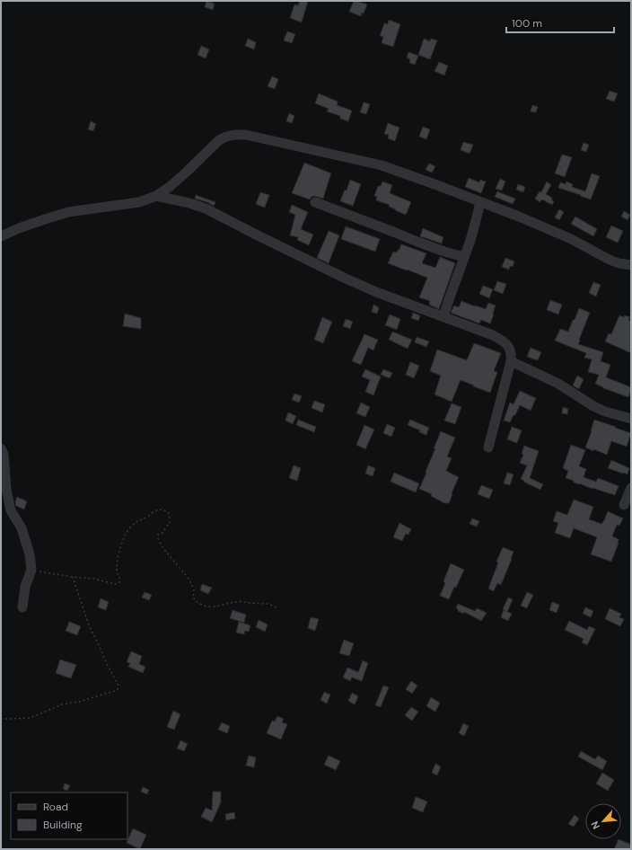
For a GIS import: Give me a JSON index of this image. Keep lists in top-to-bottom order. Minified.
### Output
{"legend":["Road","Building"],"scale_bar":"100 m","north":"bottom left"}
